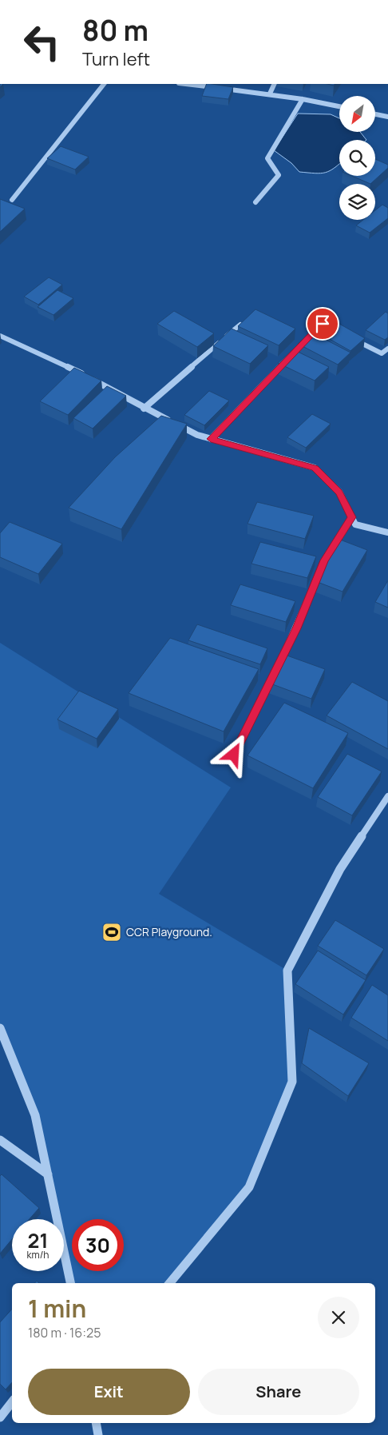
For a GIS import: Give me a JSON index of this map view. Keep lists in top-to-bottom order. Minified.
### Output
{"places":{"sports":["CCR Playground."]},"north":"bottom left","page":{"turn":["80 m","Turn left"],"speed":"21 km/h","limit":"30","heading":["1 min","180 m · 16:25"],"buttons":["Exit","Share"]}}
